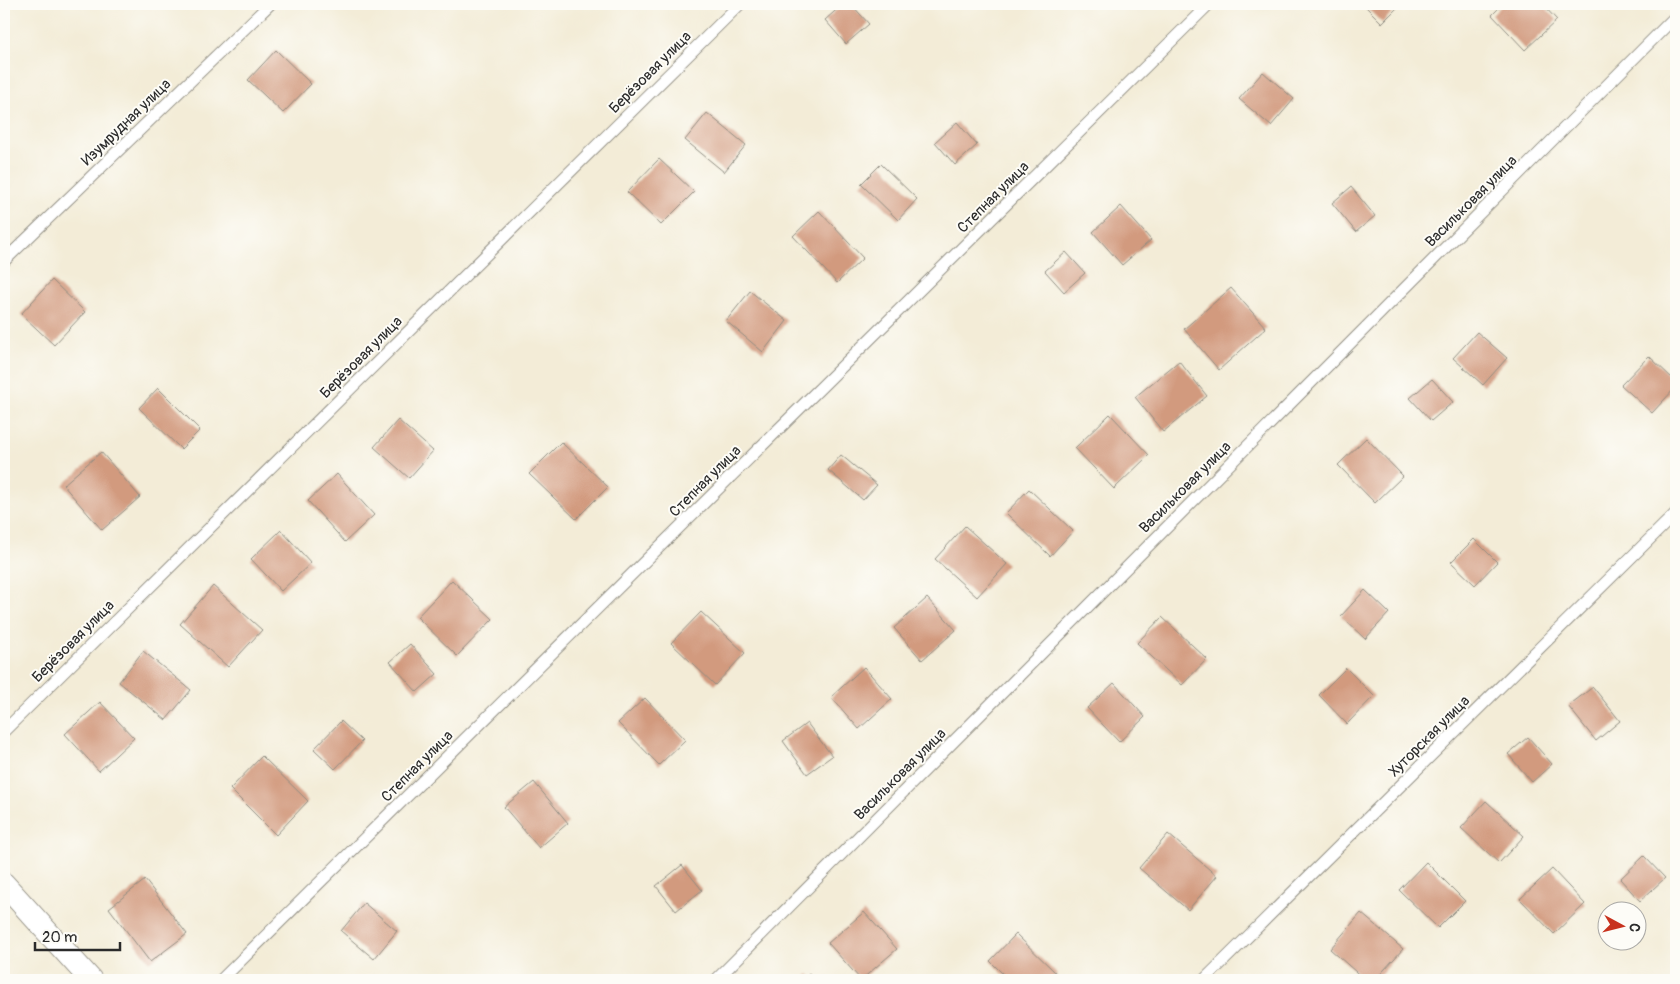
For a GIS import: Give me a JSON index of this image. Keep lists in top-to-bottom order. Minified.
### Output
{"streets":{"lane":["Берёзовая улица","Изумрудная улица","Степная улица","Васильковая улица","Хуторская улица"]},"scale_bar":"20 m","north":"right"}
